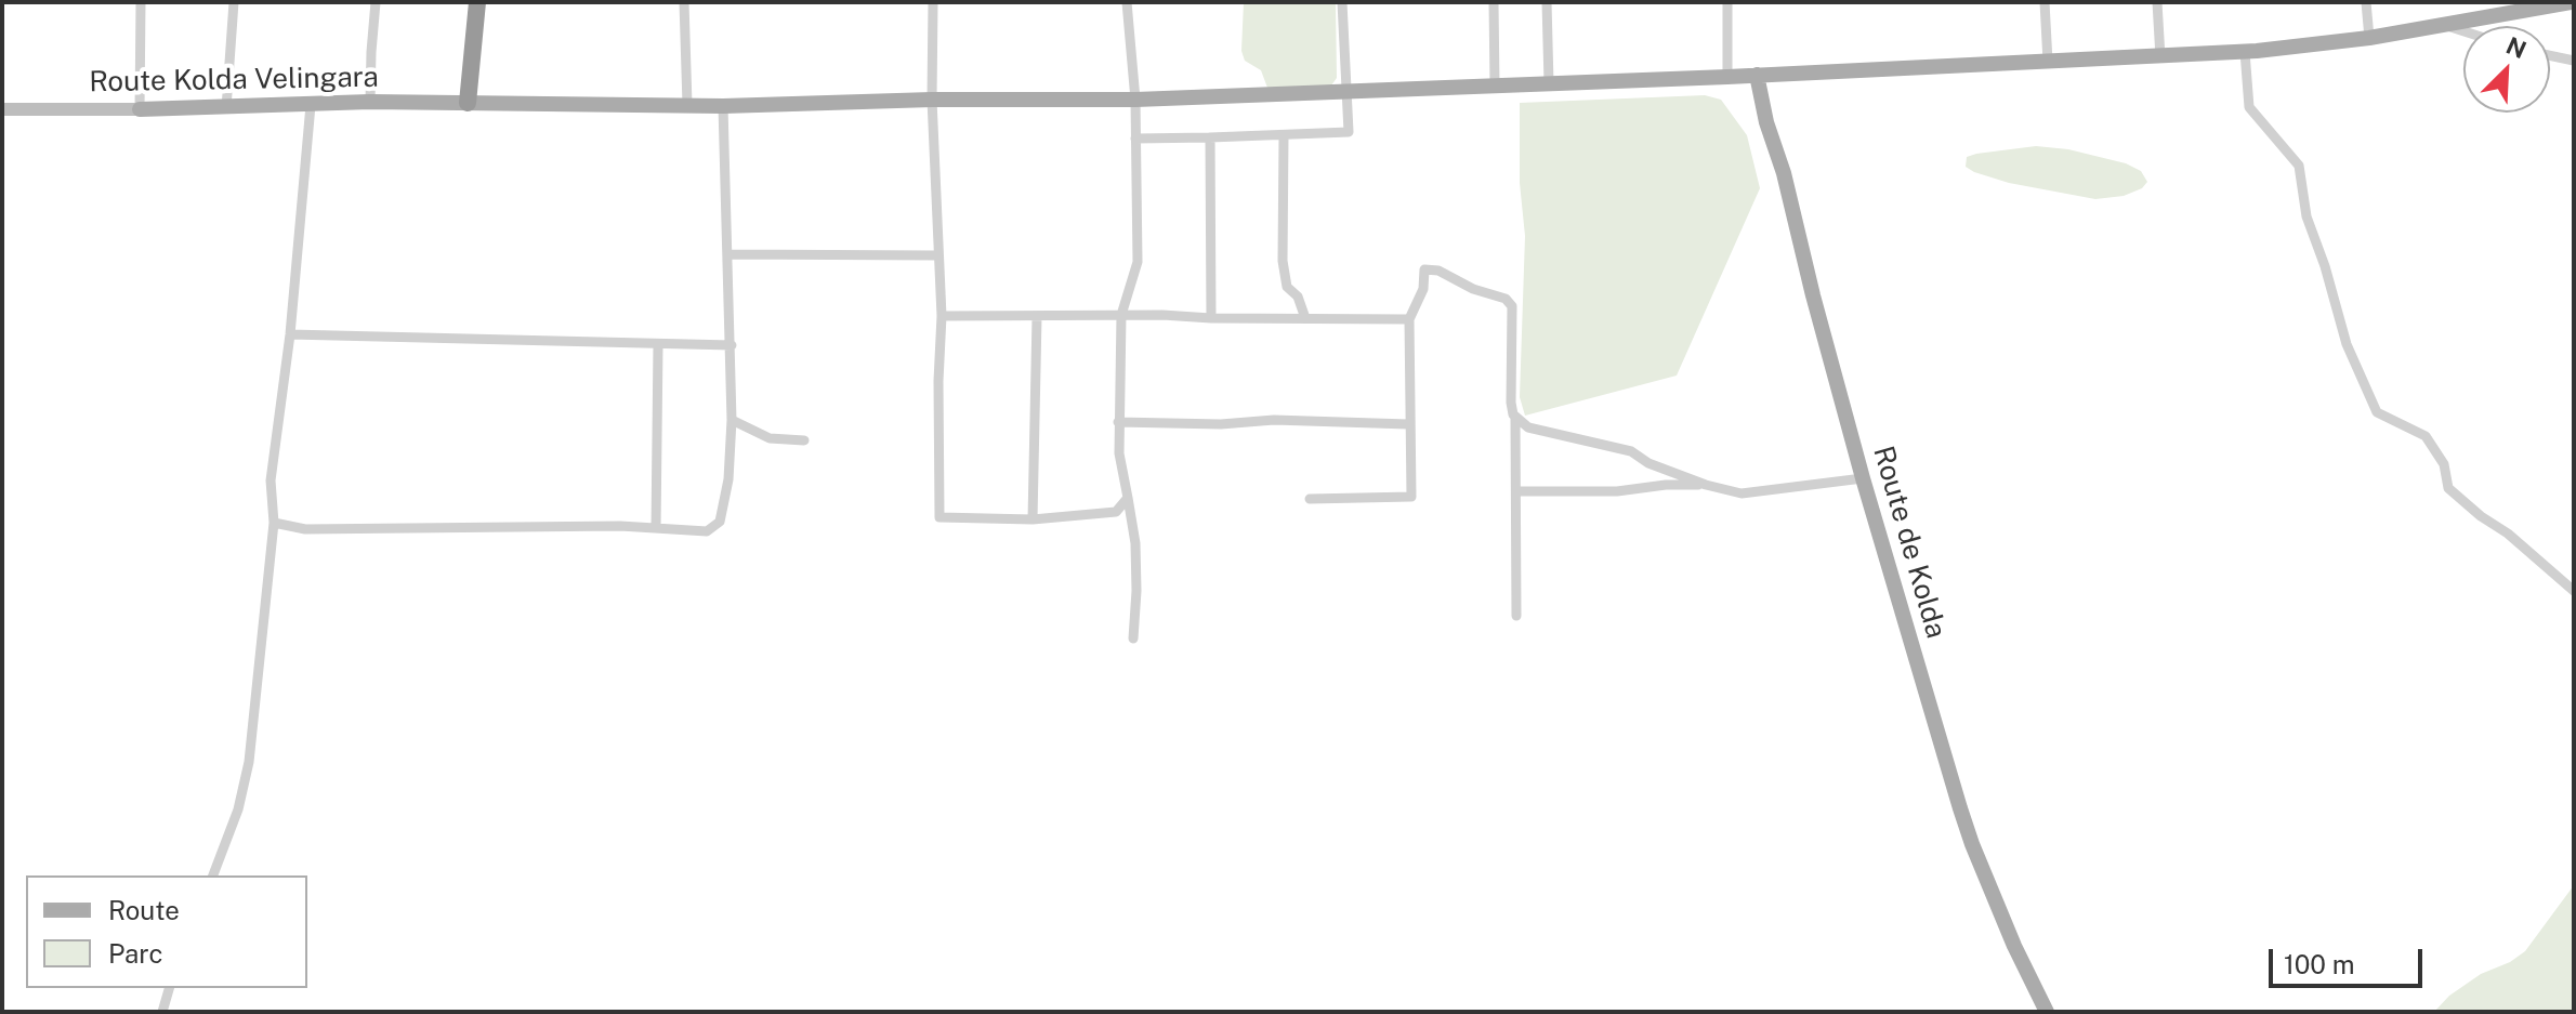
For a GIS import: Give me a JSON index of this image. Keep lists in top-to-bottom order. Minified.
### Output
{"streets":{"main road":["Route Kolda Velingara","Route de Kolda"]},"crossings":[["Route Kolda Velingara","Route de Kolda"]],"legend":["Route","Parc"],"scale_bar":"100 m","north":"top right"}
